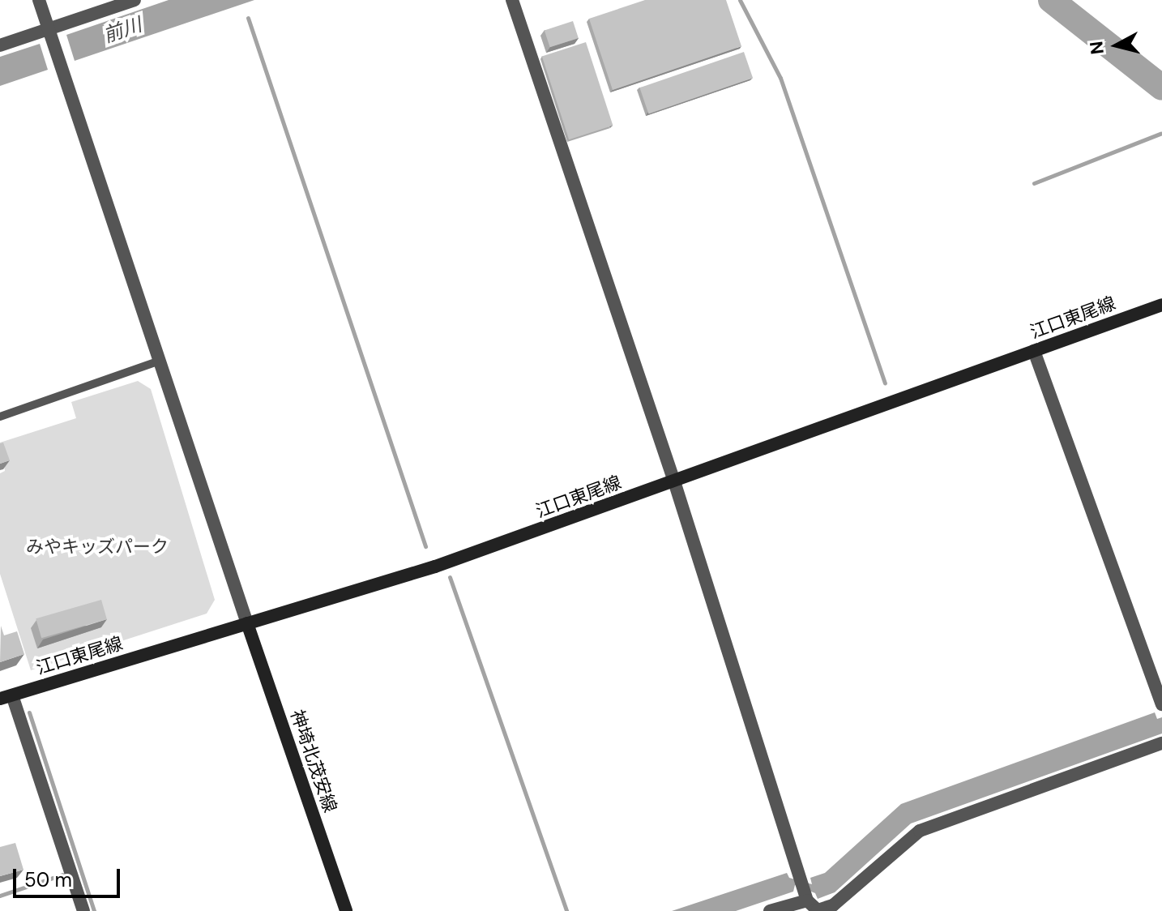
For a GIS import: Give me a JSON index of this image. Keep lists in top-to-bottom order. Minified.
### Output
{"streets":{"main road":["江口東尾線","神埼北茂安線"]},"crossings":[["江口東尾線","神埼北茂安線"]],"water":["前川"],"parks":["みやキッズパーク"],"scale_bar":"50 m","north":"left"}
